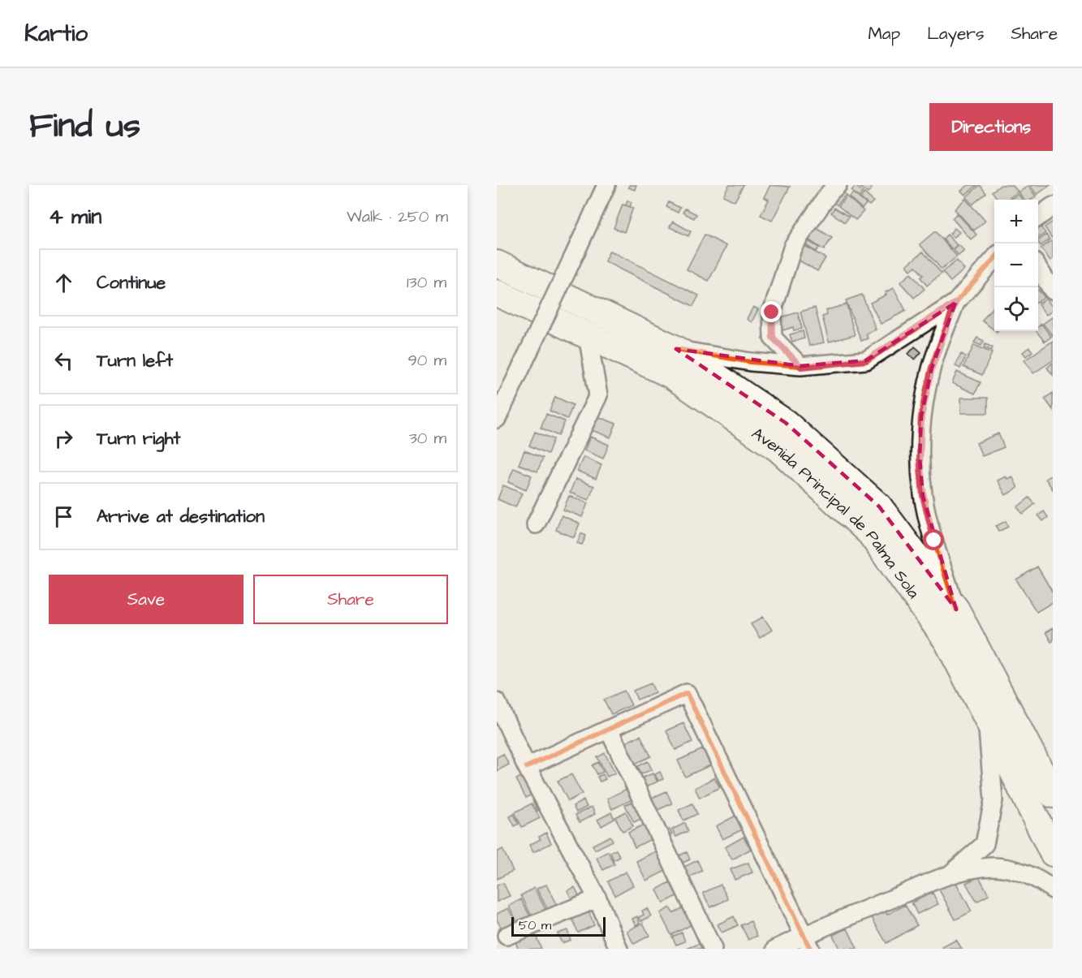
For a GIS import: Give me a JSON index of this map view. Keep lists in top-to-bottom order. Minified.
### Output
{"streets":{"highway":["Avenida Principal de Palma Sola"]},"scale_bar":"50 m","page":{"header":"Kartio","nav":["Map","Layers","Share"],"title":"Find us","buttons":["Directions",["Save","Share"]],"heading":["4 min","Walk · 250 m"],"map_buttons":["+","−"],"list":[["Continue","130 m"],["Turn left","90 m"],["Turn right","30 m"],"Arrive at destination"],"scale":"50 m"}}
